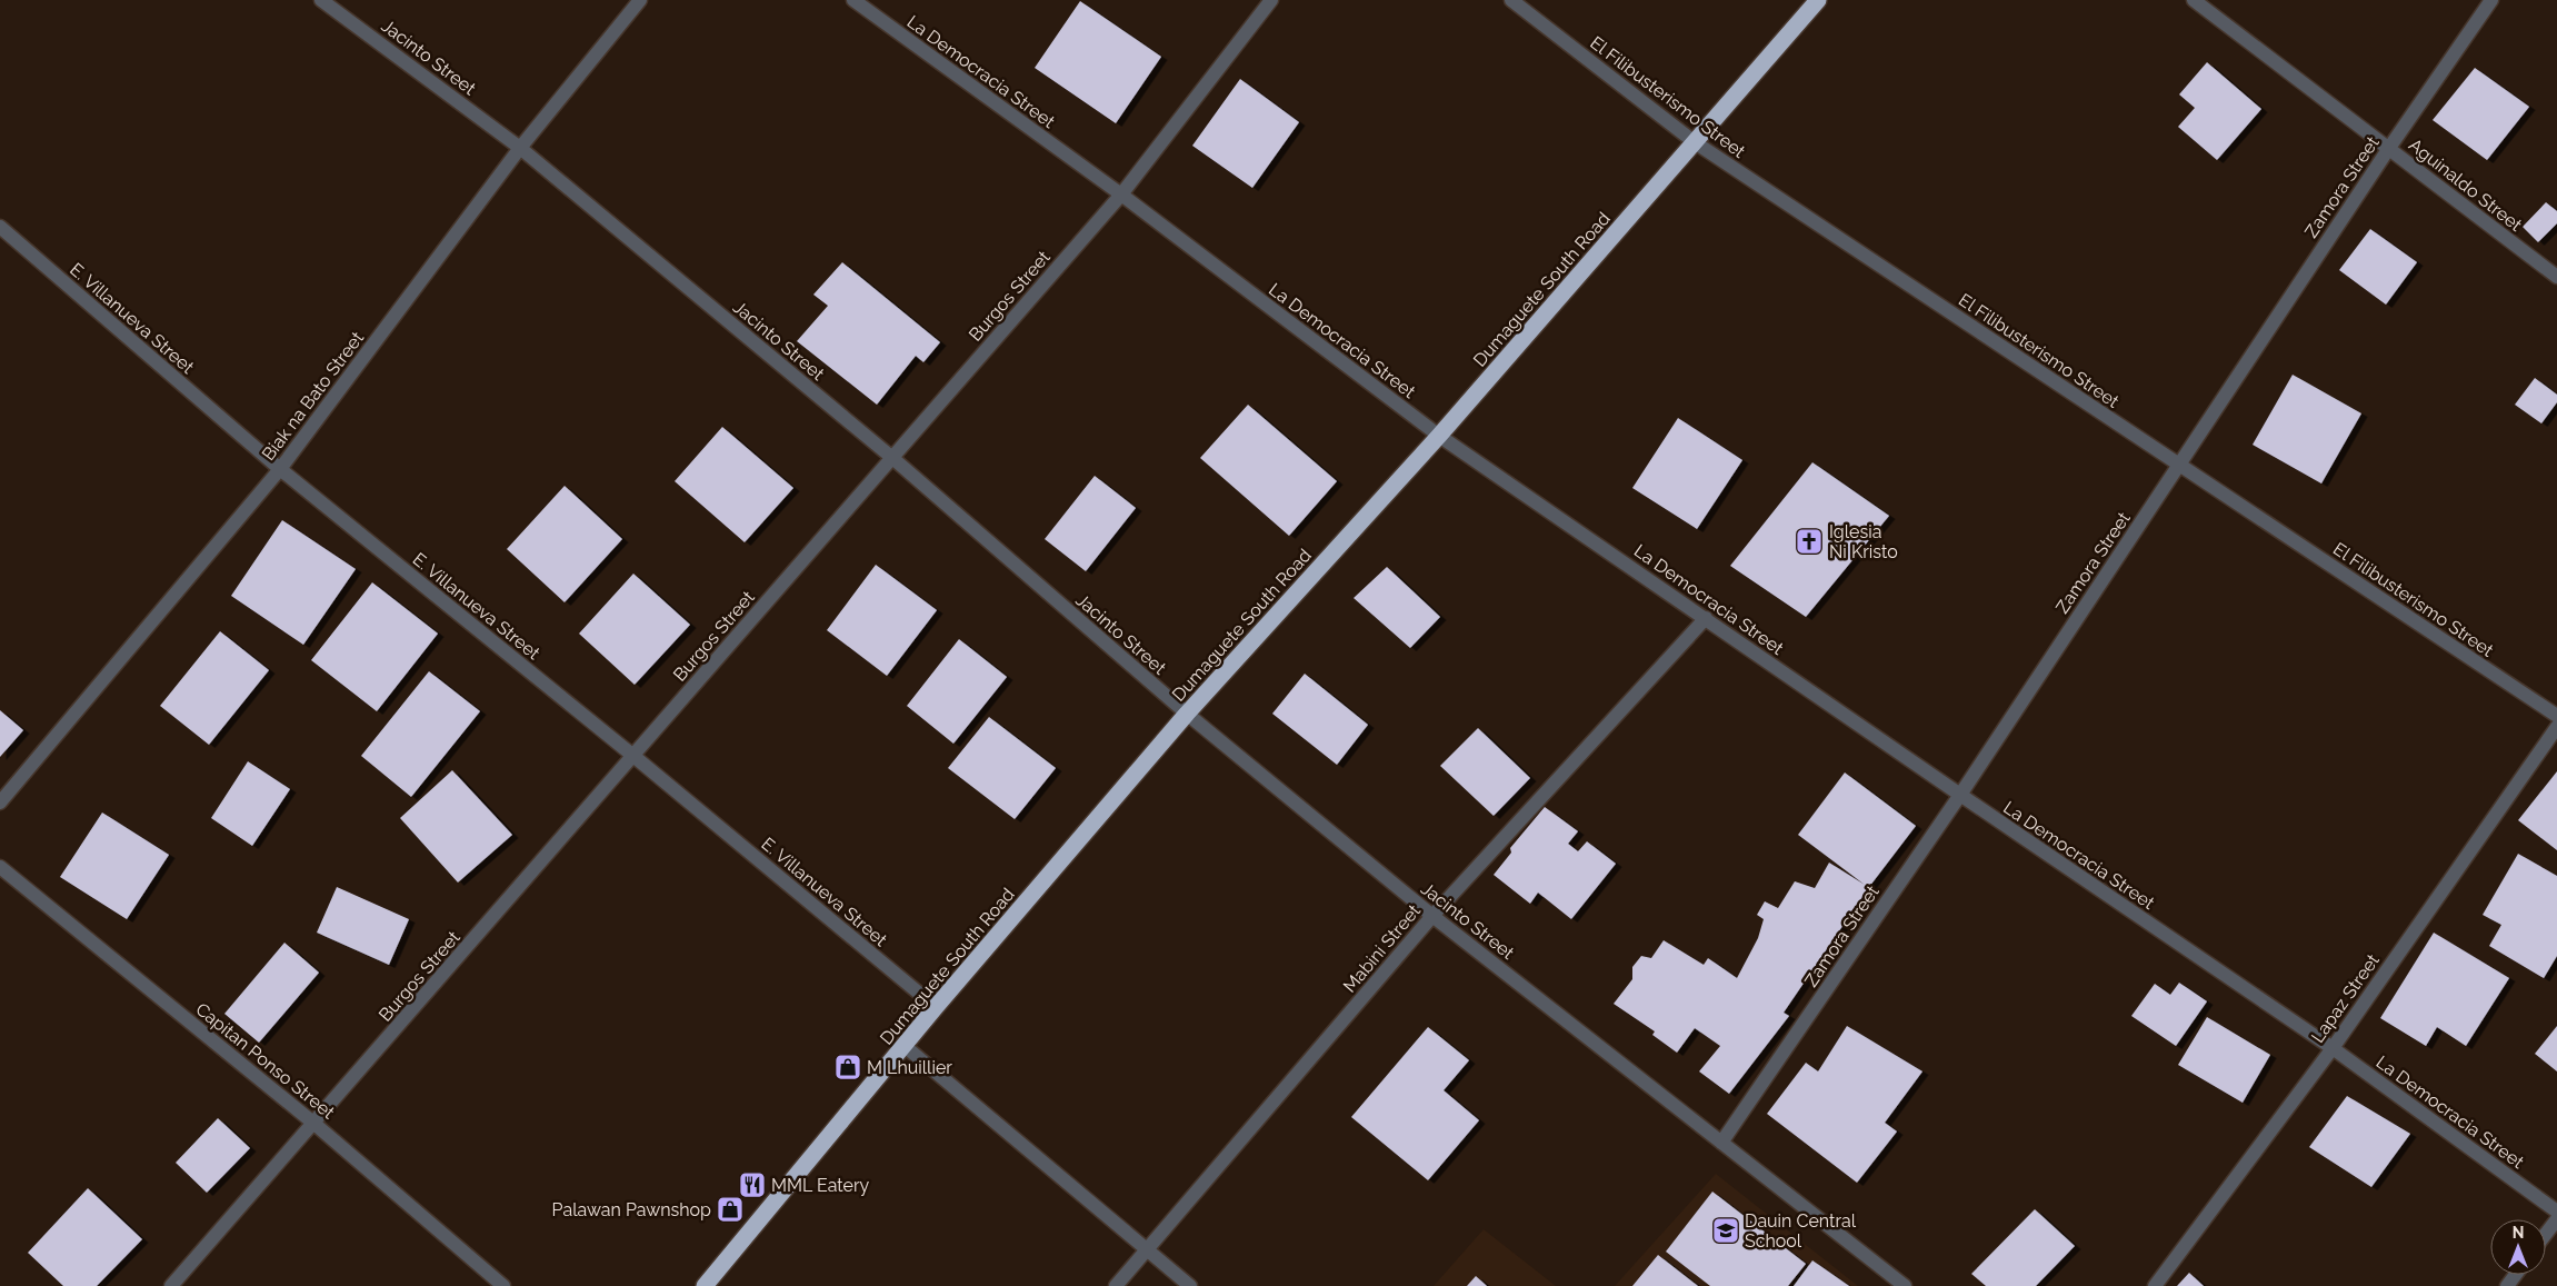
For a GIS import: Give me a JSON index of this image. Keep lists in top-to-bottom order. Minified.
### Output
{"streets":{"highway":["Dumaguete South Road"],"street":["Jacinto Street","La Democracia Street","El Filibusterismo Street","Aguinaldo Street","Zamora Street","Burgos Street","E. Villanueva Street","Biak na Bato Street","Mabini Street","Lapaz Street","Capitan Ponso Street"]},"crossings":[["Jacinto Street","Zamora Street"],["Jacinto Street","Dumaguete South Road"],["Jacinto Street","Burgos Street"],["Jacinto Street","Biak na Bato Street"],["Jacinto Street","Mabini Street"],["La Democracia Street","Zamora Street"],["La Democracia Street","Dumaguete South Road"],["La Democracia Street","Burgos Street"],["La Democracia Street","Mabini Street"],["La Democracia Street","Lapaz Street"],["El Filibusterismo Street","Zamora Street"],["El Filibusterismo Street","Dumaguete South Road"],["Aguinaldo Street","Zamora Street"],["Dumaguete South Road","E. Villanueva Street"],["Burgos Street","E. Villanueva Street"],["Burgos Street","Capitan Ponso Street"],["E. Villanueva Street","Biak na Bato Street"]],"places":{"church":["Iglesia Ni Kristo"],"shop":["M Lhuillier","Palawan Pawnshop"],"restaurant":["MML Eatery"],"school or university":["Dauin Central School"]},"north":"top"}
